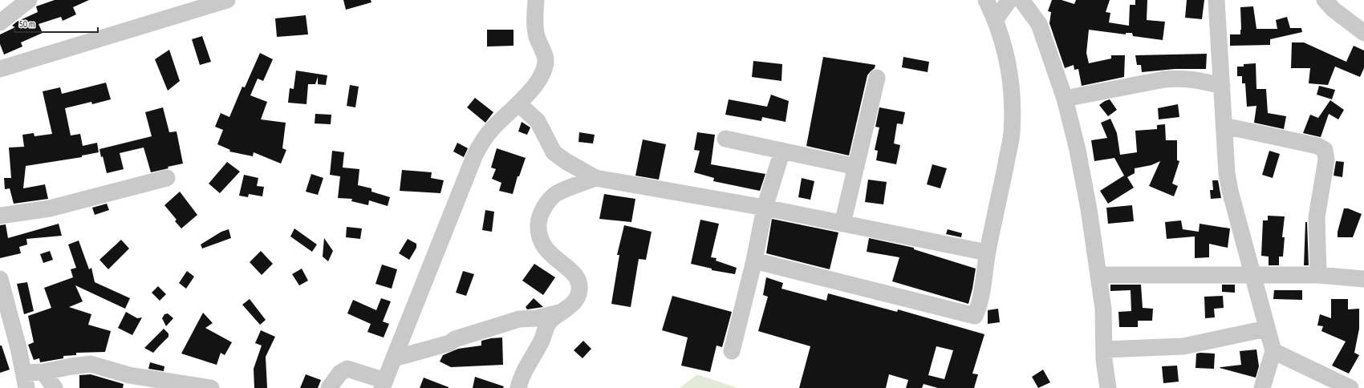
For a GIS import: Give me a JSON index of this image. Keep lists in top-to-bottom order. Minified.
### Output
{"scale_bar":"50 m"}
